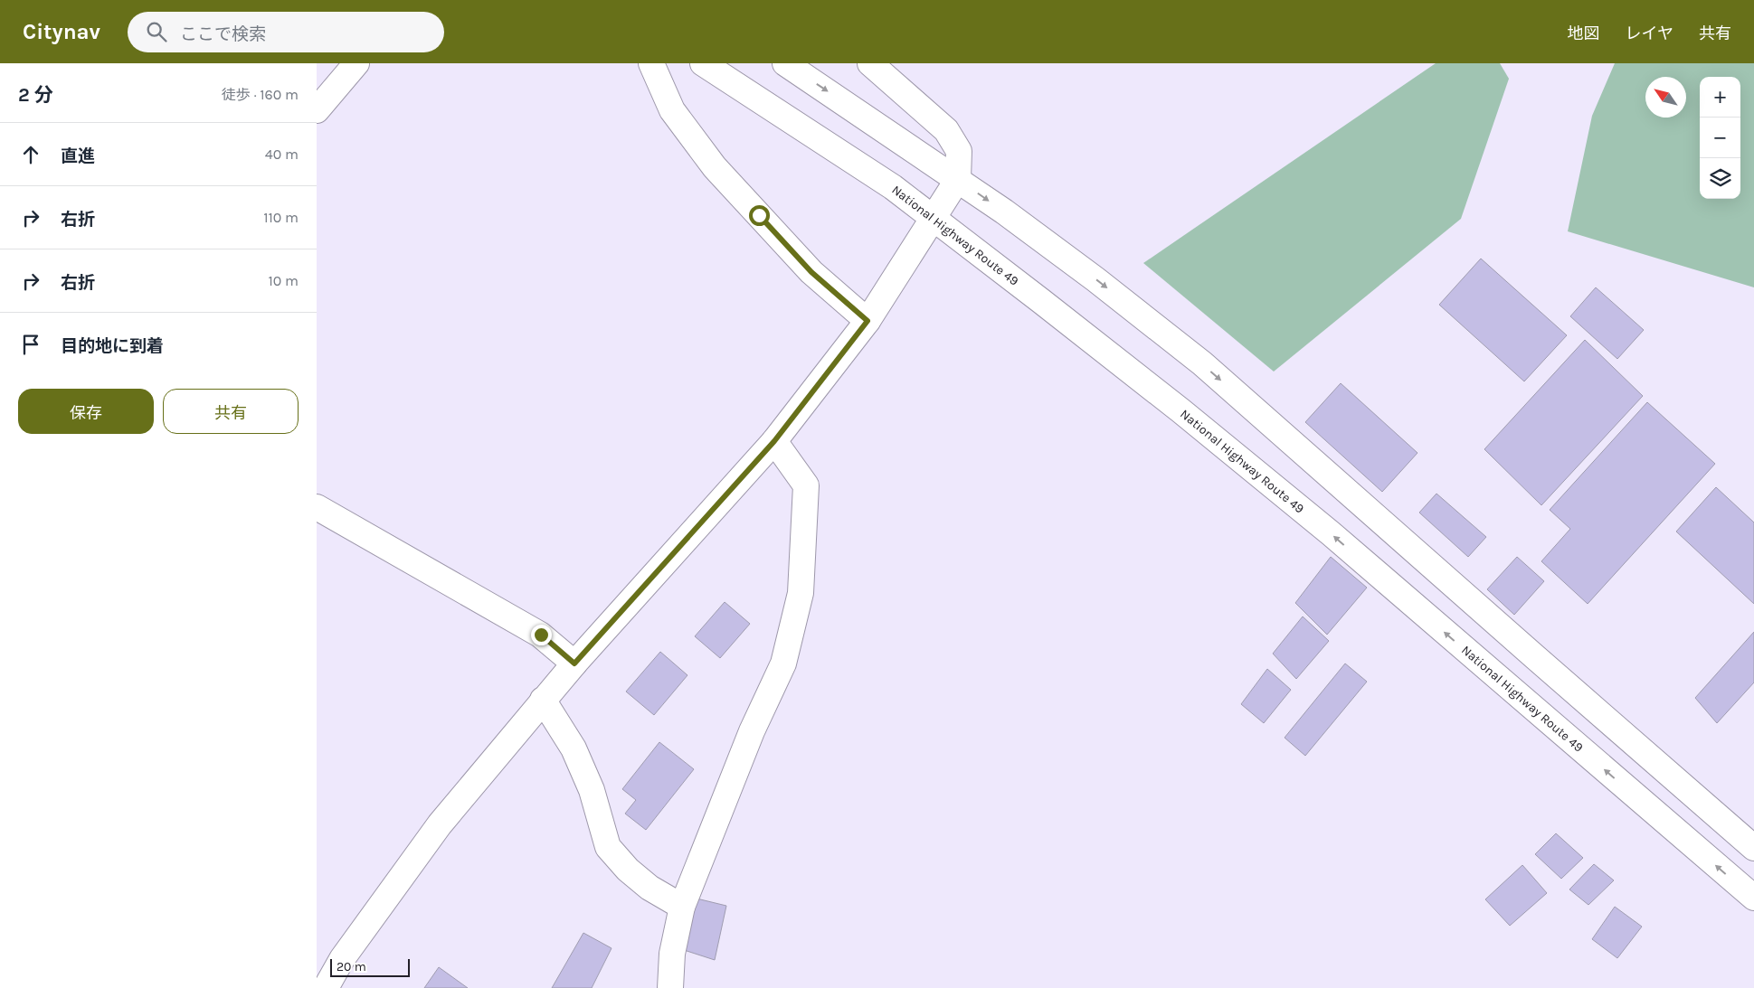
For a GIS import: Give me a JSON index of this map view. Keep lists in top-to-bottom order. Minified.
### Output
{"streets":{"main road":["National Highway Route 49"]},"scale_bar":"20 m","north":"top left","page":{"header":"Citynav","search":"ここで検索","nav":["地図","レイヤ","共有"],"heading":["2 分","徒歩 · 160 m"],"map_buttons":["+","−"],"list":[["直進","40 m"],["右折","110 m"],["右折","10 m"],"目的地に到着"],"buttons":["保存","共有"],"scale":"20 m"}}
